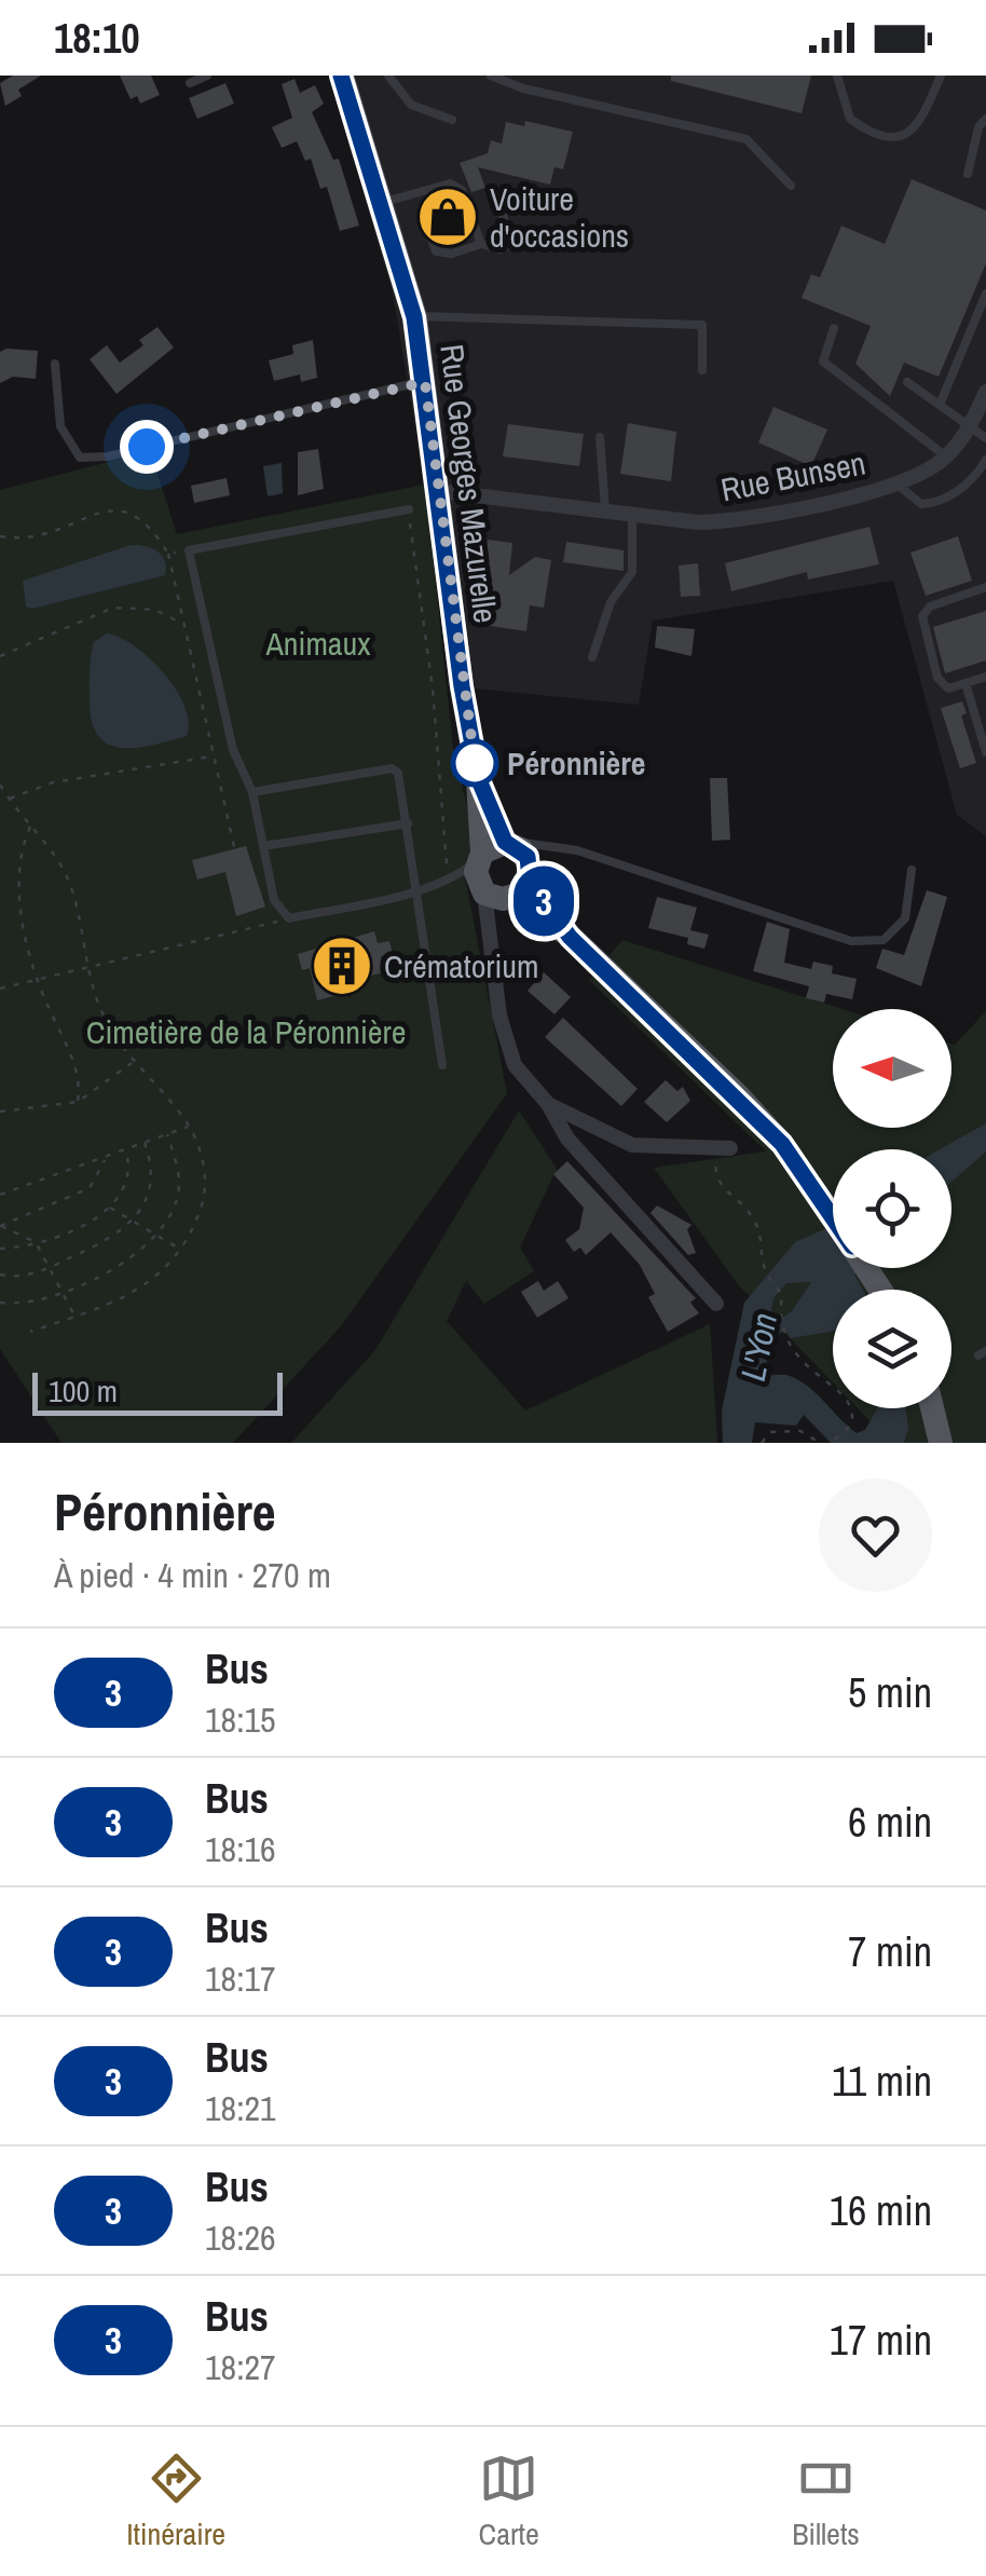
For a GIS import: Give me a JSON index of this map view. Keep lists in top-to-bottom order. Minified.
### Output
{"streets":{"main road":["Rue Georges Mazurelle"],"street":["Rue Bunsen"]},"crossings":[["Rue Bunsen","Rue Georges Mazurelle"]],"water":["L'Yon"],"parks":["Animaux","Cimetière de la Péronnière"],"places":{"shop":["Voiture d'occasions"],"other":["Péronnière"],"building":["Crématorium"]},"lines":["bus line 3"],"scale_bar":"100 m","north":"left","page":{"status":"18:10","on_map":"3","scale":"100 m","heading":["Péronnière","À pied · 4 min · 270 m"],"list":[{"mark":"3","name":"Bus","note":"18:15","value":"5 min"},{"mark":"3","name":"Bus","note":"18:16","value":"6 min"},{"mark":"3","name":"Bus","note":"18:17","value":"7 min"},{"mark":"3","name":"Bus","note":"18:21","value":"11 min"},{"mark":"3","name":"Bus","note":"18:26","value":"16 min"},{"mark":"3","name":"Bus","note":"18:27","value":"17 min"}],"tabs":["Itinéraire","Carte","Billets"]}}
